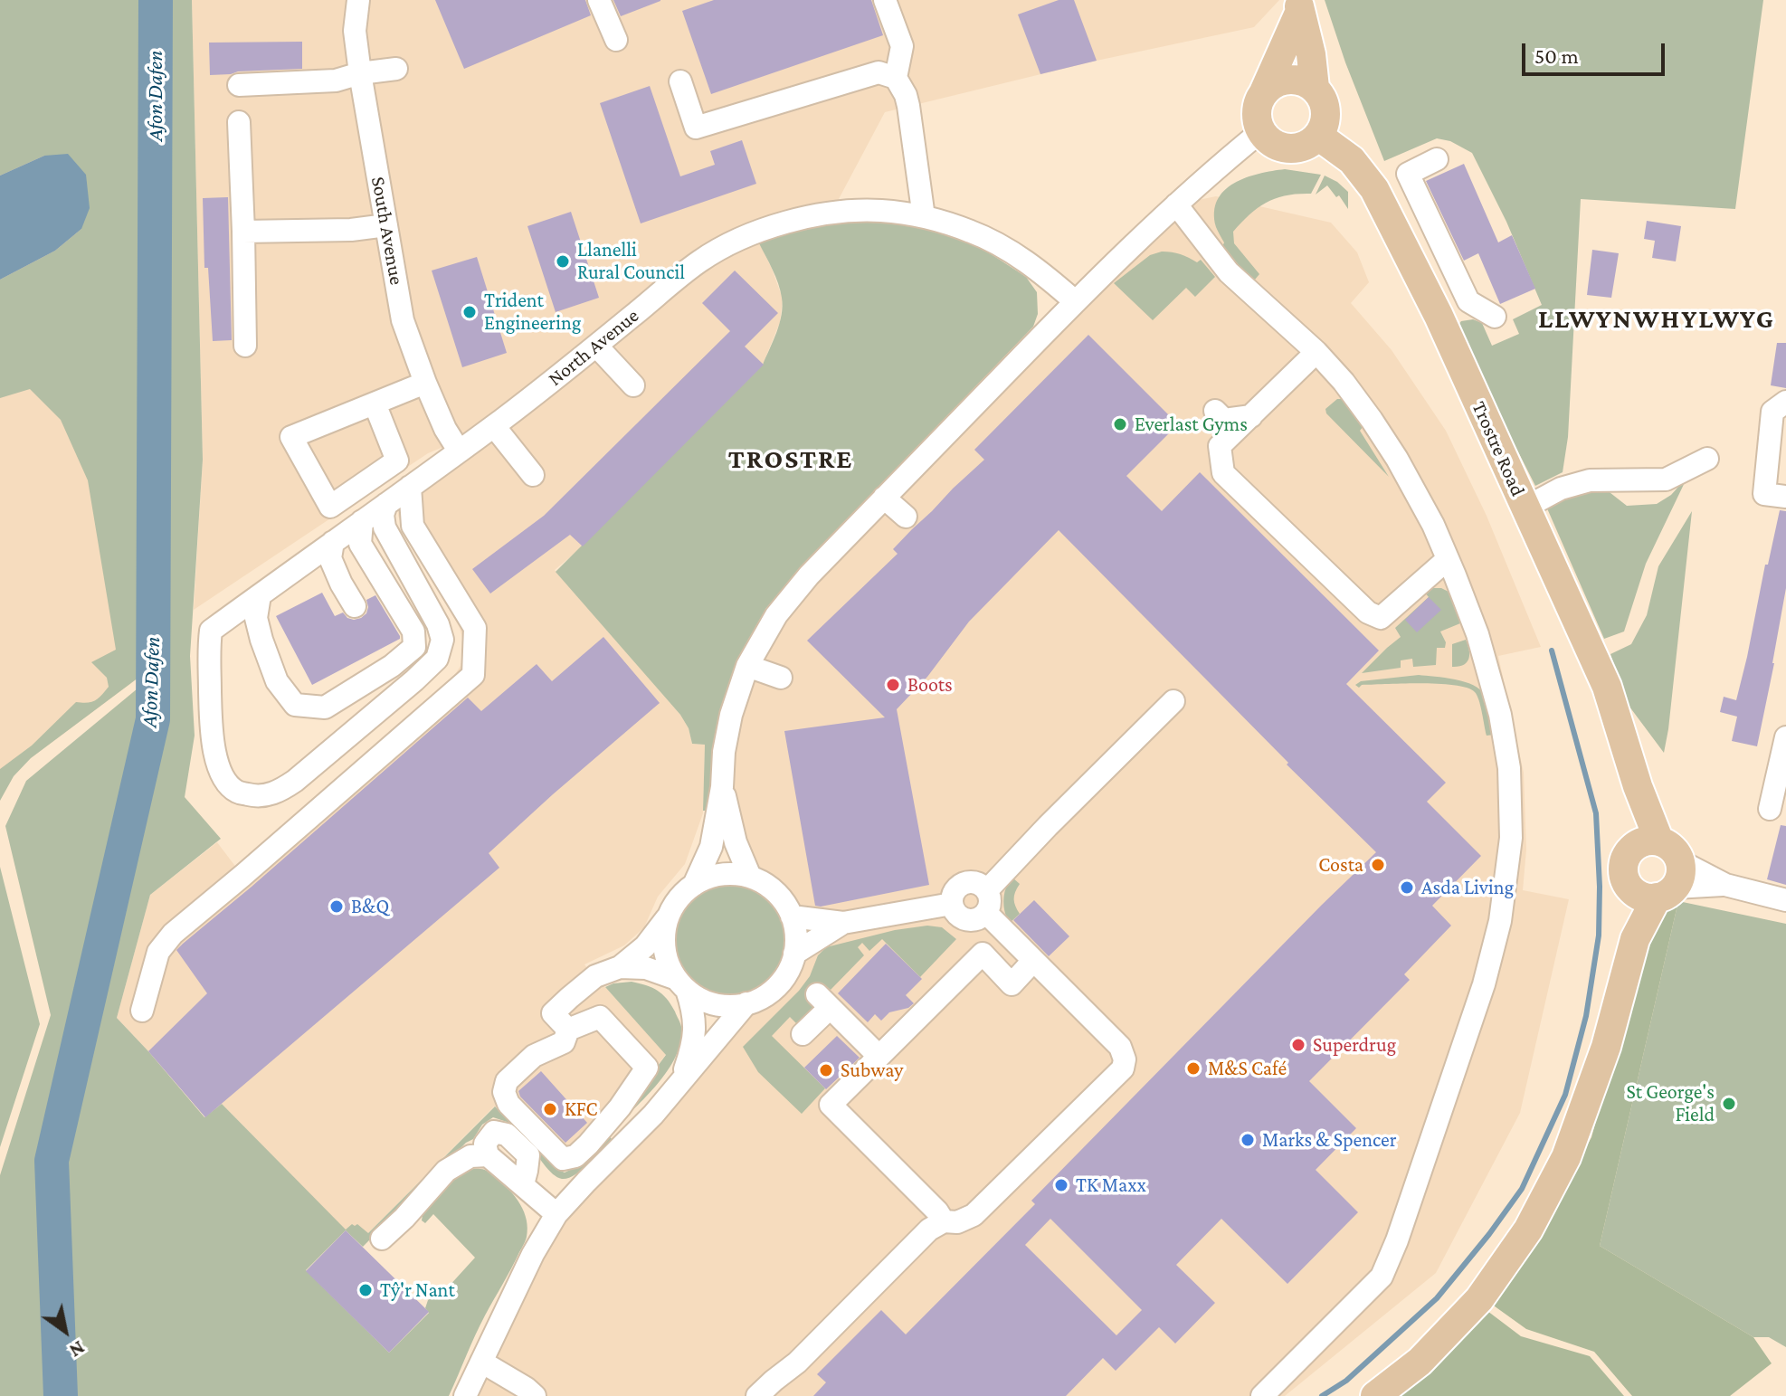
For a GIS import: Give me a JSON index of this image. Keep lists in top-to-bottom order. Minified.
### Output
{"streets":{"main road":["Trostre Road"],"street":["South Avenue","North Avenue"]},"crossings":[["South Avenue","North Avenue"]],"districts":["LLWYNWHYLWYG","TROSTRE"],"water":["Afon Dafen"],"places":["Llanelli Rural Council","Trident Engineering","Everlast Gyms","Boots","Costa","Asda Living","B&Q","Superdrug","M&S Café","Subway","St George's Field","KFC","Marks & Spencer","TK Maxx","Tŷ'r Nant"],"scale_bar":"50 m","north":"bottom right"}
